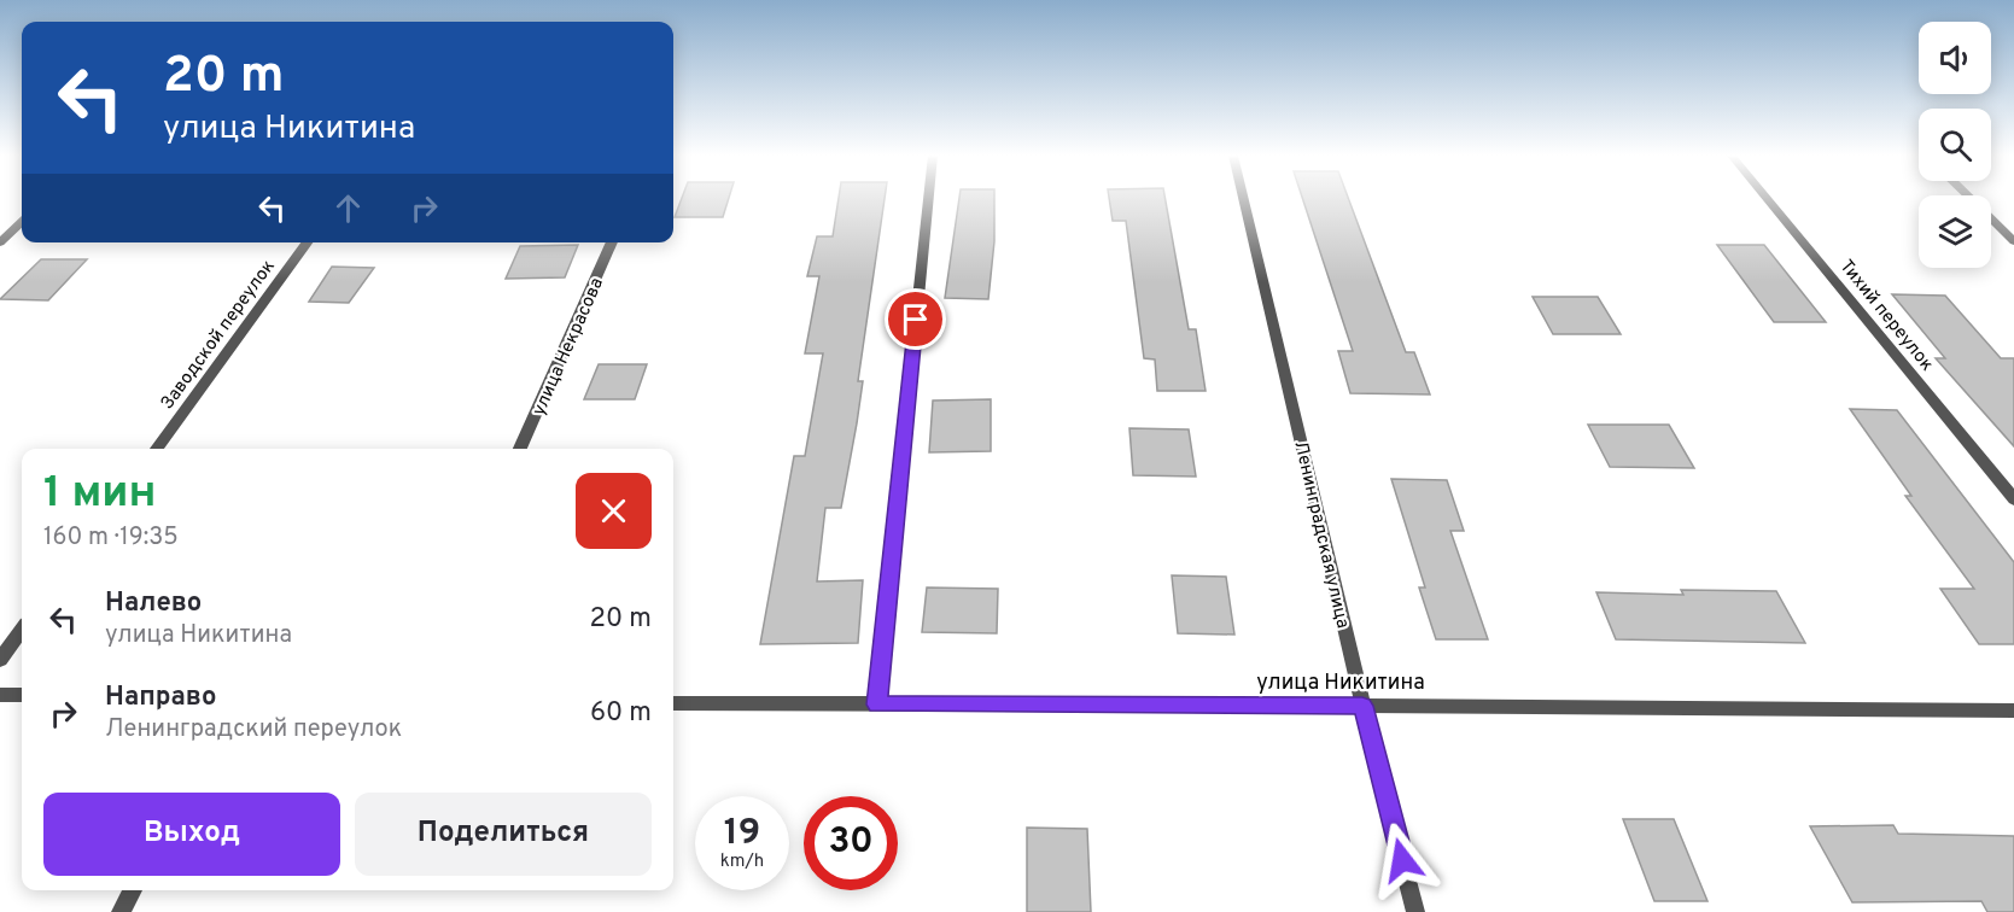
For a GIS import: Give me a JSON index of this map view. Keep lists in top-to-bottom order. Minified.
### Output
{"streets":{"street":["Тихий переулок","Заводской переулок","улица Некрасова","Ленинградская улица","улица Никитина"]},"crossings":[["Ленинградская улица","улица Никитина"]],"page":{"turn":["20 m","улица Никитина"],"heading":["1 мин","160 m · 19:35"],"list":[{"name":"Налево","note":"улица Никитина","value":"20 m"},{"name":"Направо","note":"Ленинградский переулок","value":"60 m"}],"buttons":["Выход","Поделиться"],"speed":"19 km/h","limit":"30"}}
